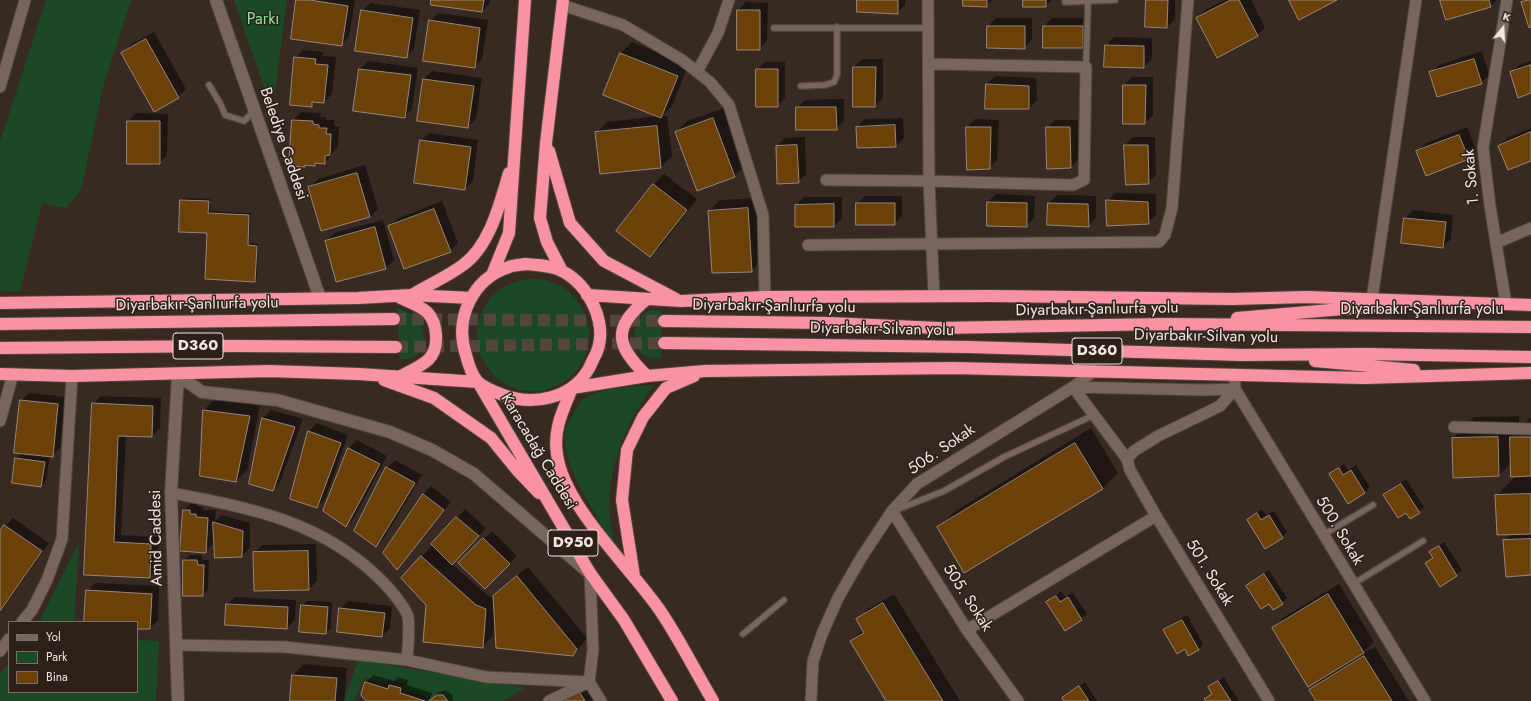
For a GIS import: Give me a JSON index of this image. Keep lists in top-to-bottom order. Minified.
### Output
{"streets":{"highway":["Diyarbakır-Şanlıurfa yolu","Diyarbakır-Silvan yolu","D360","Karacadağ Caddesi","D950"],"street":["Belediye Caddesi","1. Sokak","506. Sokak","500. Sokak","Amid Caddesi","501. Sokak","505. Sokak"]},"crossings":[["506. Sokak","501. Sokak"],["506. Sokak","505. Sokak"]],"parks":["Parkı"],"legend":["Yol","Park","Bina"],"north":"top"}
